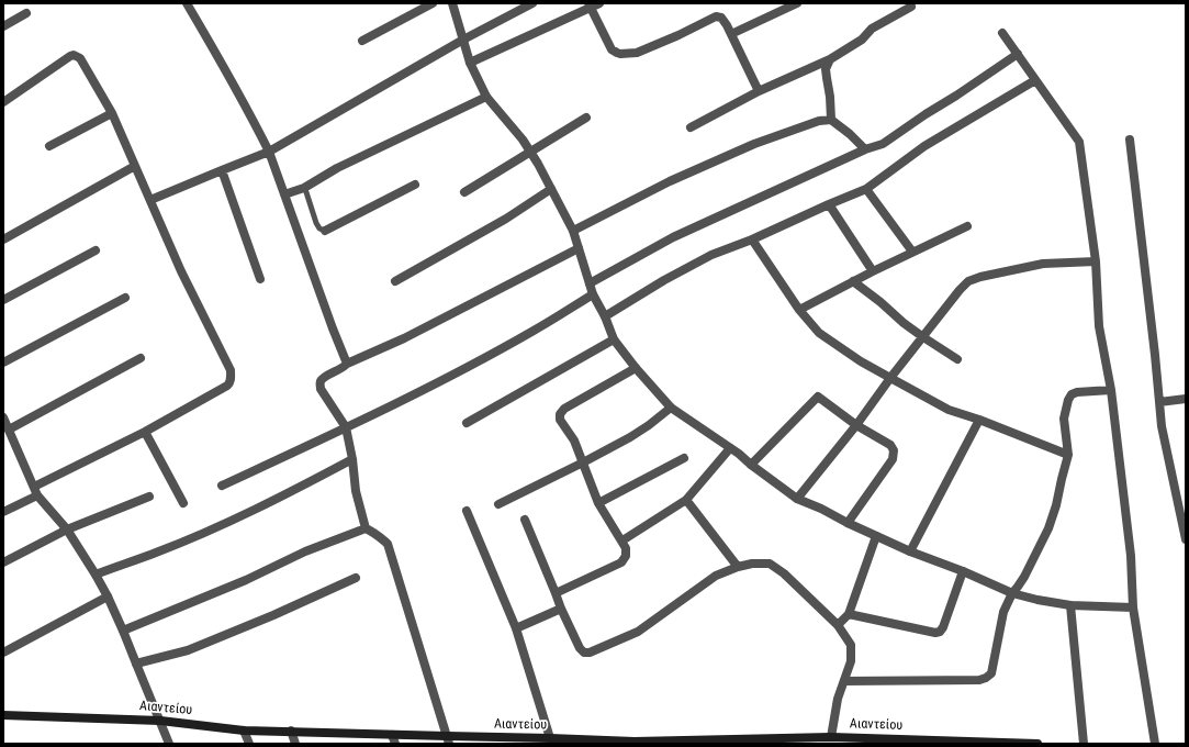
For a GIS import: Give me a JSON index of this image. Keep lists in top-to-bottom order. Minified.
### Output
{"streets":{"main road":["Αιαντείου"]}}
